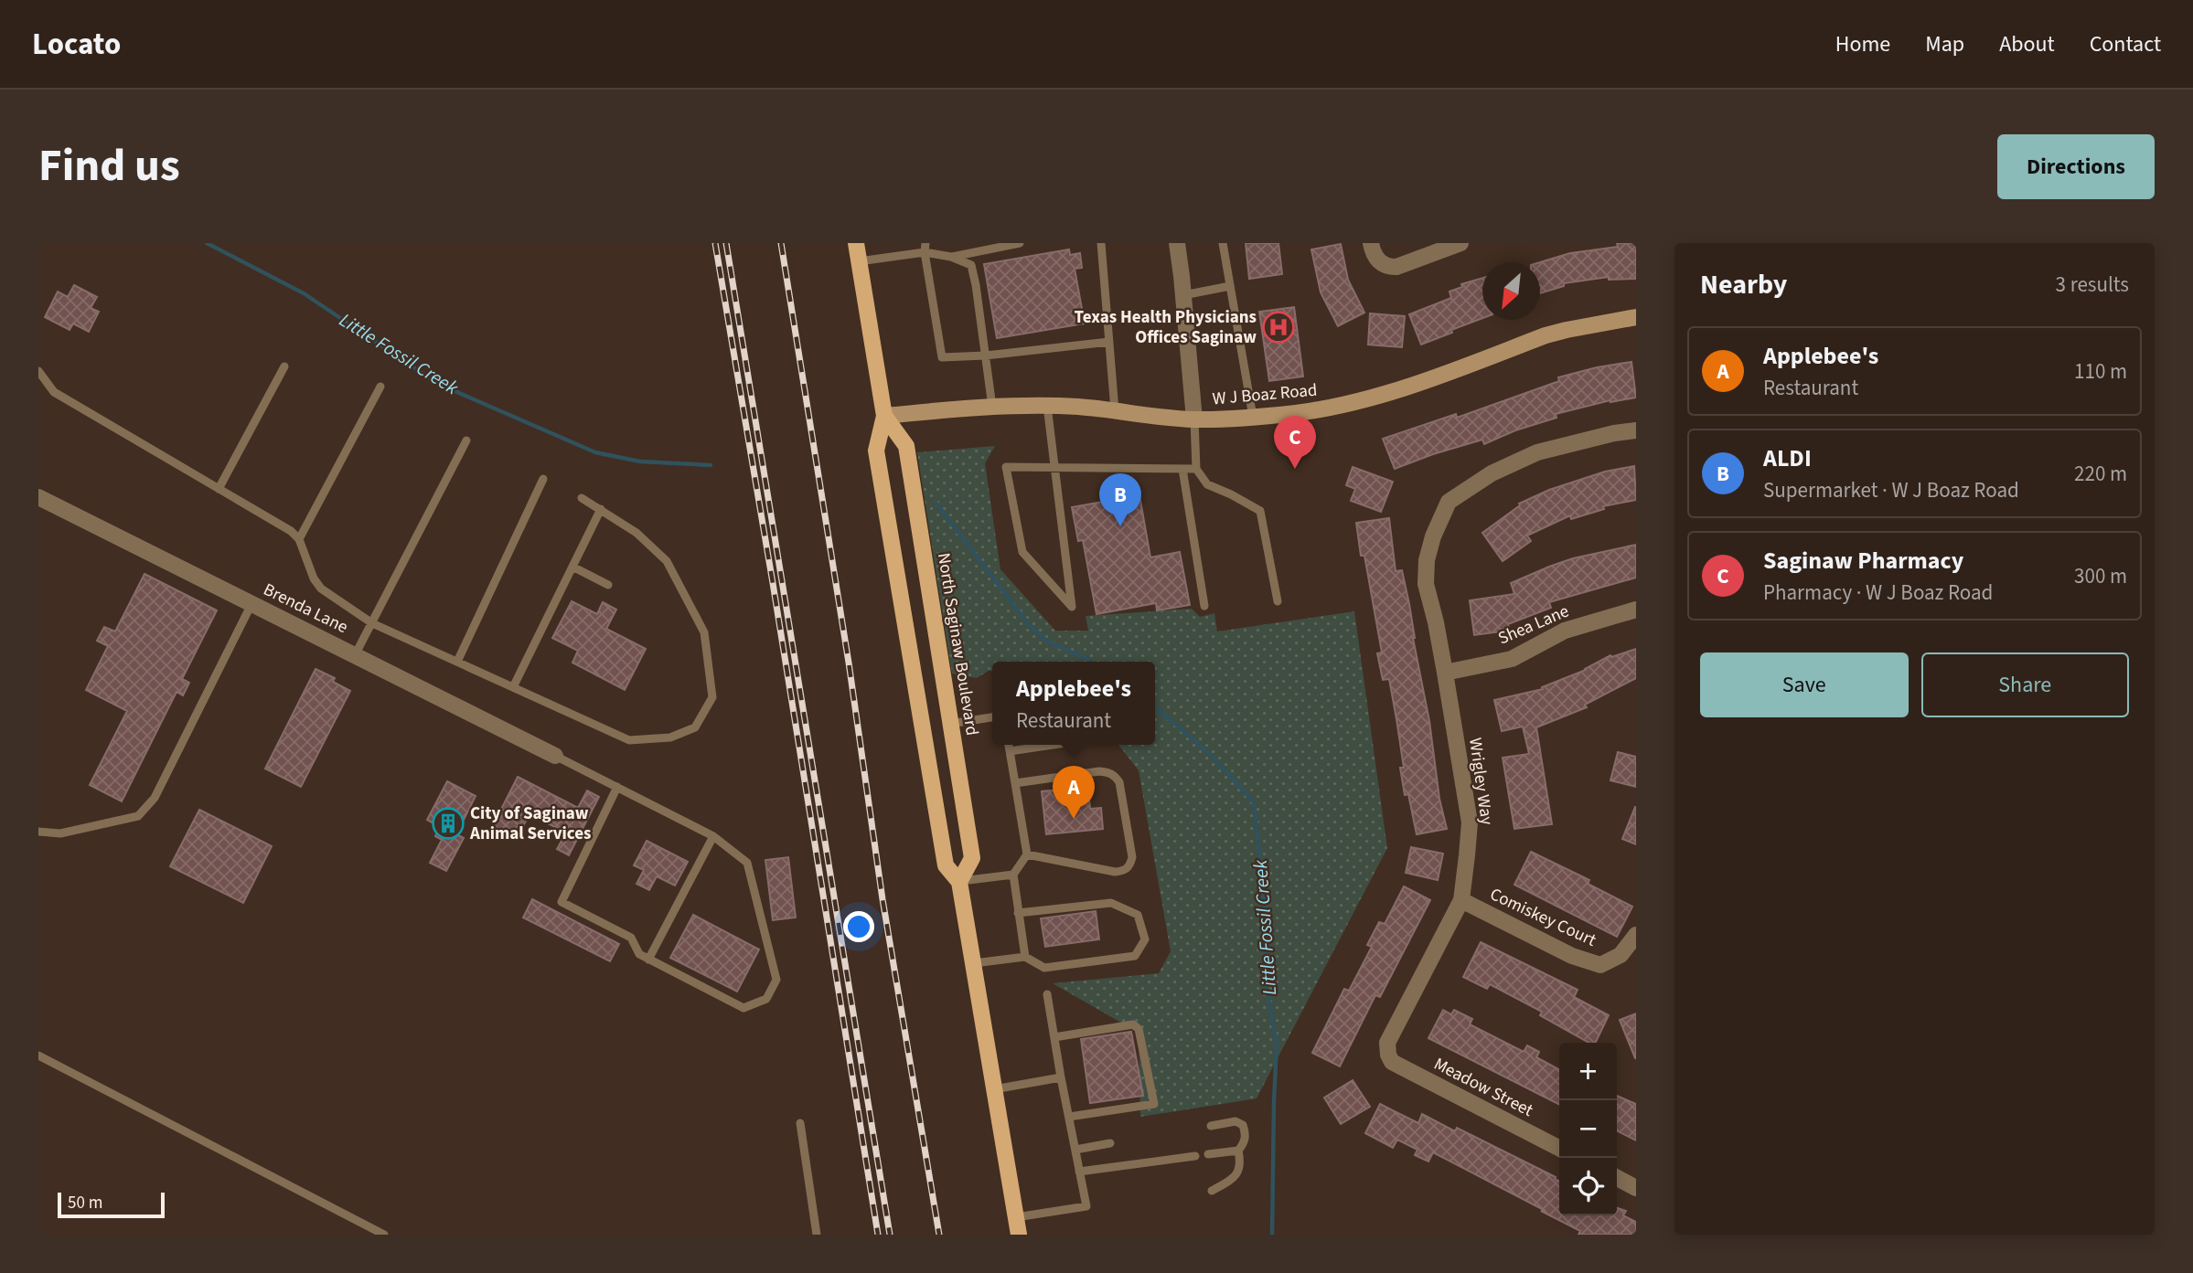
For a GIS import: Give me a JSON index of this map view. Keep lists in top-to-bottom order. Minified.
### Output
{"streets":{"main road":["W J Boaz Road","North Saginaw Boulevard"],"street":["Brenda Lane","Shea Lane","Wrigley Way","Comiskey Court","Meadow Street"]},"crossings":[["W J Boaz Road","North Saginaw Boulevard"],["Shea Lane","Wrigley Way"],["Wrigley Way","Comiskey Court"],["Wrigley Way","Meadow Street"]],"water":["Little Fossil Creek"],"places":{"hospital":["Texas Health Physicians Offices Saginaw"],"building":["City of Saginaw Animal Services"]},"scale_bar":"50 m","north":"bottom left","page":{"header":"Locato","nav":["Home","Map","About","Contact"],"title":"Find us","buttons":["Directions",["Save","Share"]],"heading":["Nearby","3 results"],"list":[{"mark":"A","name":"Applebee's","note":"Restaurant","value":"110 m"},{"mark":"B","name":"ALDI","note":"Supermarket · W J Boaz Road","value":"220 m"},{"mark":"C","name":"Saginaw Pharmacy","note":"Pharmacy · W J Boaz Road","value":"300 m"}],"pins":["C","B","A"],"popup":["Applebee's","Restaurant"],"map_buttons":["+","−"],"scale":"50 m"}}
